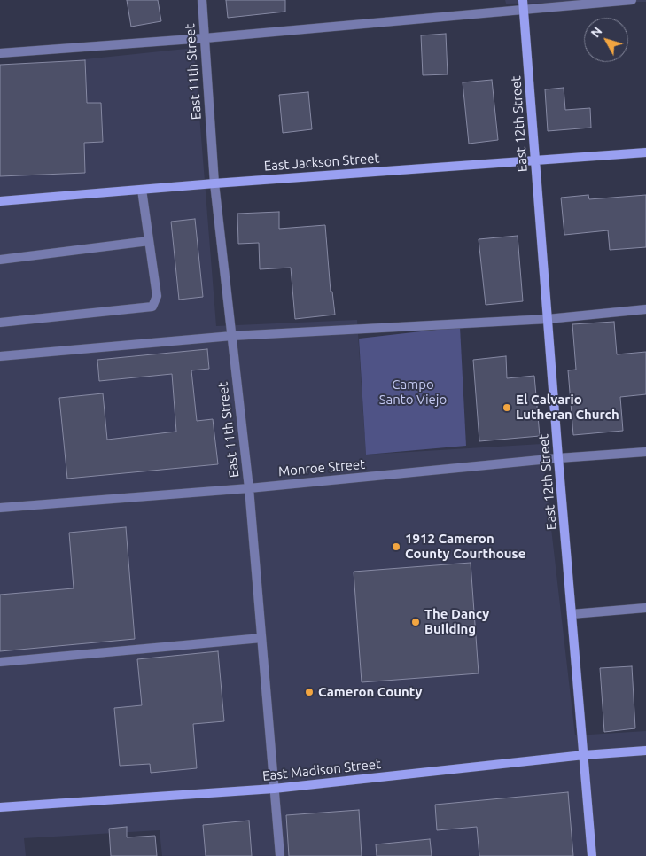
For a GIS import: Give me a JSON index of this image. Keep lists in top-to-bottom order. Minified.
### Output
{"streets":{"main road":["East 12th Street","East Jackson Street","East Madison Street"],"street":["East 11th Street","Monroe Street"]},"crossings":[["East 11th Street","East Jackson Street"],["East 11th Street","Monroe Street"],["East 11th Street","East Madison Street"],["East 12th Street","East Jackson Street"],["East 12th Street","Monroe Street"],["East 12th Street","East Madison Street"]],"parks":["Campo Santo Viejo"],"places":["El Calvario Lutheran Church","1912 Cameron County Courthouse","The Dancy Building","Cameron County"],"north":"top left"}
